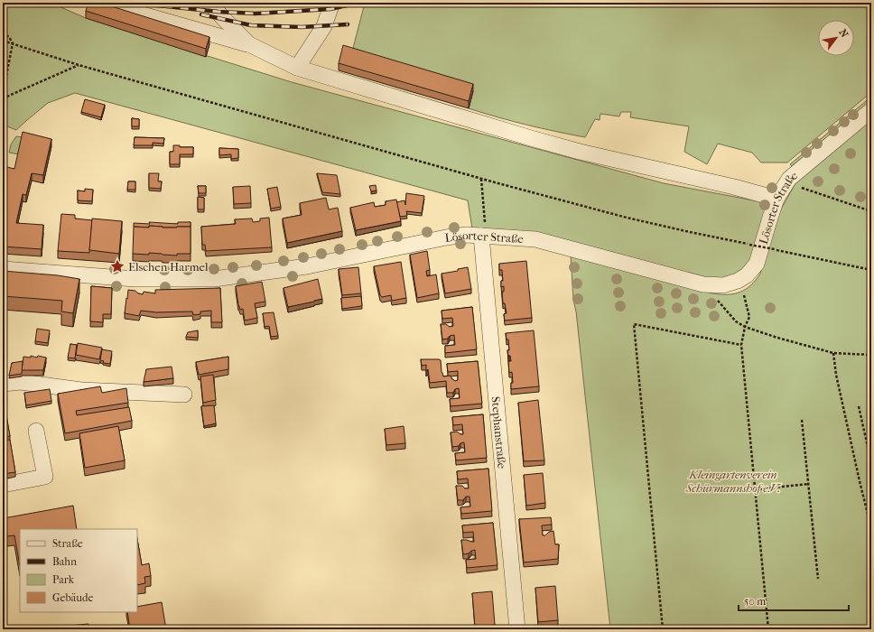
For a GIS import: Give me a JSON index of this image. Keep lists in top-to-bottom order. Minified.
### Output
{"streets":{"street":["Lösorter Straße","Stephanstraße"]},"crossings":[["Lösorter Straße","Stephanstraße"]],"parks":["Kleingartenverein Schürmannshof e.V."],"places":{"place":["Elschen Harmel"]},"legend":["Straße","Bahn","Park","Gebäude"],"scale_bar":"50 m","north":"top right"}
